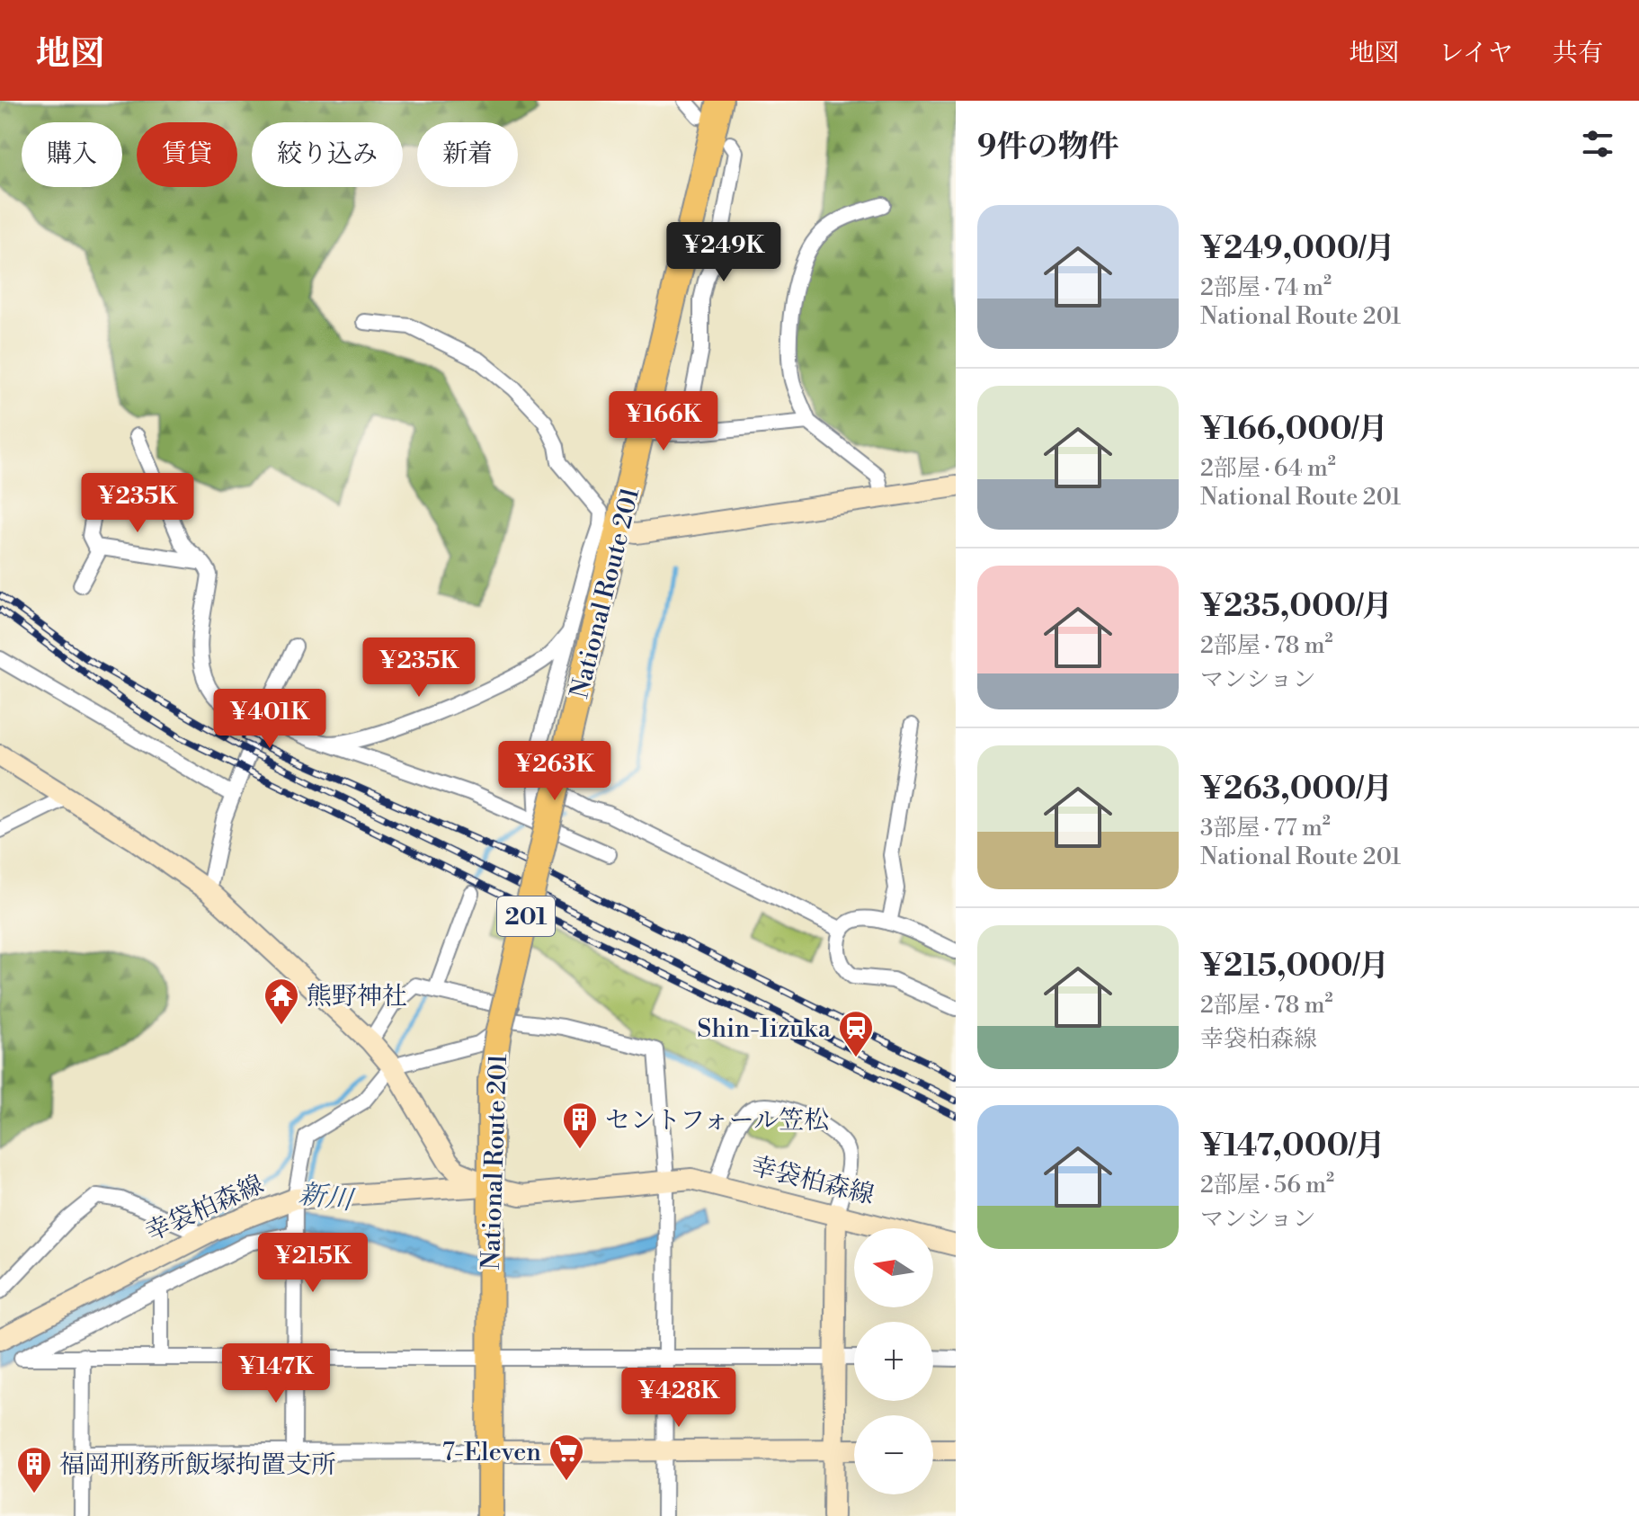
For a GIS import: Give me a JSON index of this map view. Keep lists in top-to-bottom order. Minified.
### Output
{"streets":{"highway":["National Route 201","201"],"street":["幸袋柏森線"]},"crossings":[["National Route 201","幸袋柏森線"]],"water":["新川"],"places":{"temple":["熊野神社"],"station":["Shin-Iizuka"],"building":["セントフォール笠松","福岡刑務所飯塚拘置支所"],"supermarket":["7-Eleven"]},"north":"left","page":{"header":"地図","nav":["地図","レイヤ","共有"],"heading":"9件の物件","chip":["購入","賃貸","絞り込み","新着"],"list":[{"name":"¥249,000/月","note":"2部屋 · 74 m² · National Route 201"},{"name":"¥166,000/月","note":"2部屋 · 64 m² · National Route 201"},{"name":"¥235,000/月","note":"2部屋 · 78 m² · マンション"},{"name":"¥263,000/月","note":"3部屋 · 77 m² · National Route 201"},{"name":"¥215,000/月","note":"2部屋 · 78 m² · 幸袋柏森線"},{"name":"¥147,000/月","note":"2部屋 · 56 m² · マンション"}],"price":["¥249K","¥166K","¥235K","¥235K","¥401K","¥263K","¥215K","¥147K","¥428K"],"map_buttons":["+","−"]}}
